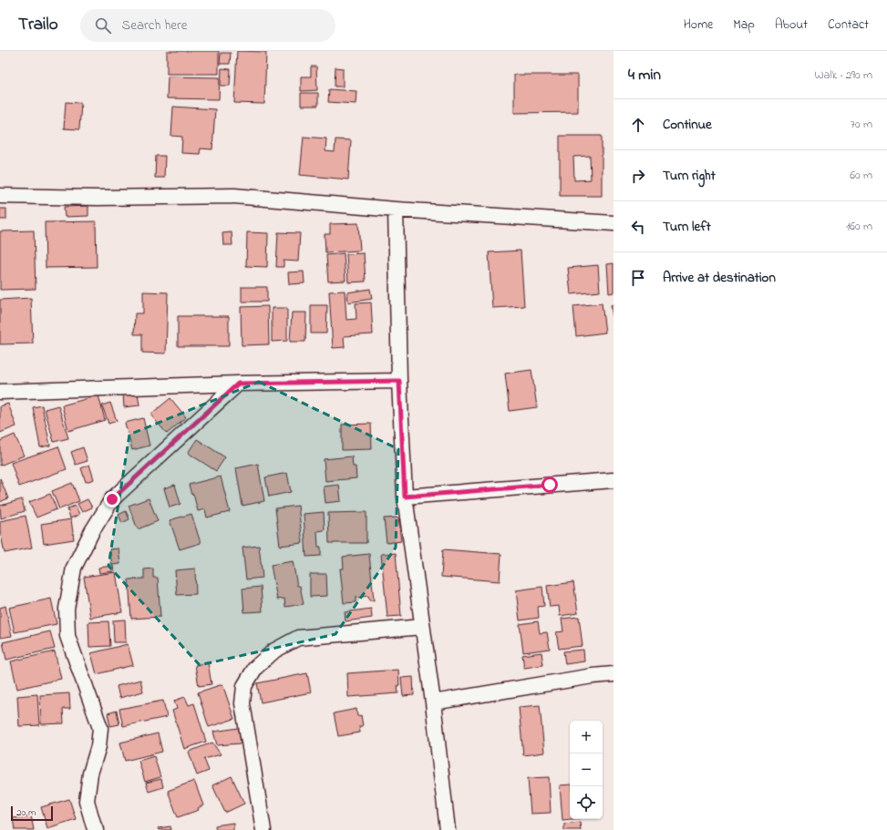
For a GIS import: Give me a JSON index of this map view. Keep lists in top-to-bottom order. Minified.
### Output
{"scale_bar":"20 m","page":{"header":"Trailo","search":"Search here","nav":["Home","Map","About","Contact"],"heading":["4 min","Walk · 290 m"],"list":[["Continue","70 m"],["Turn right","60 m"],["Turn left","160 m"],"Arrive at destination"],"map_buttons":["+","−"],"scale":"20 m"}}
